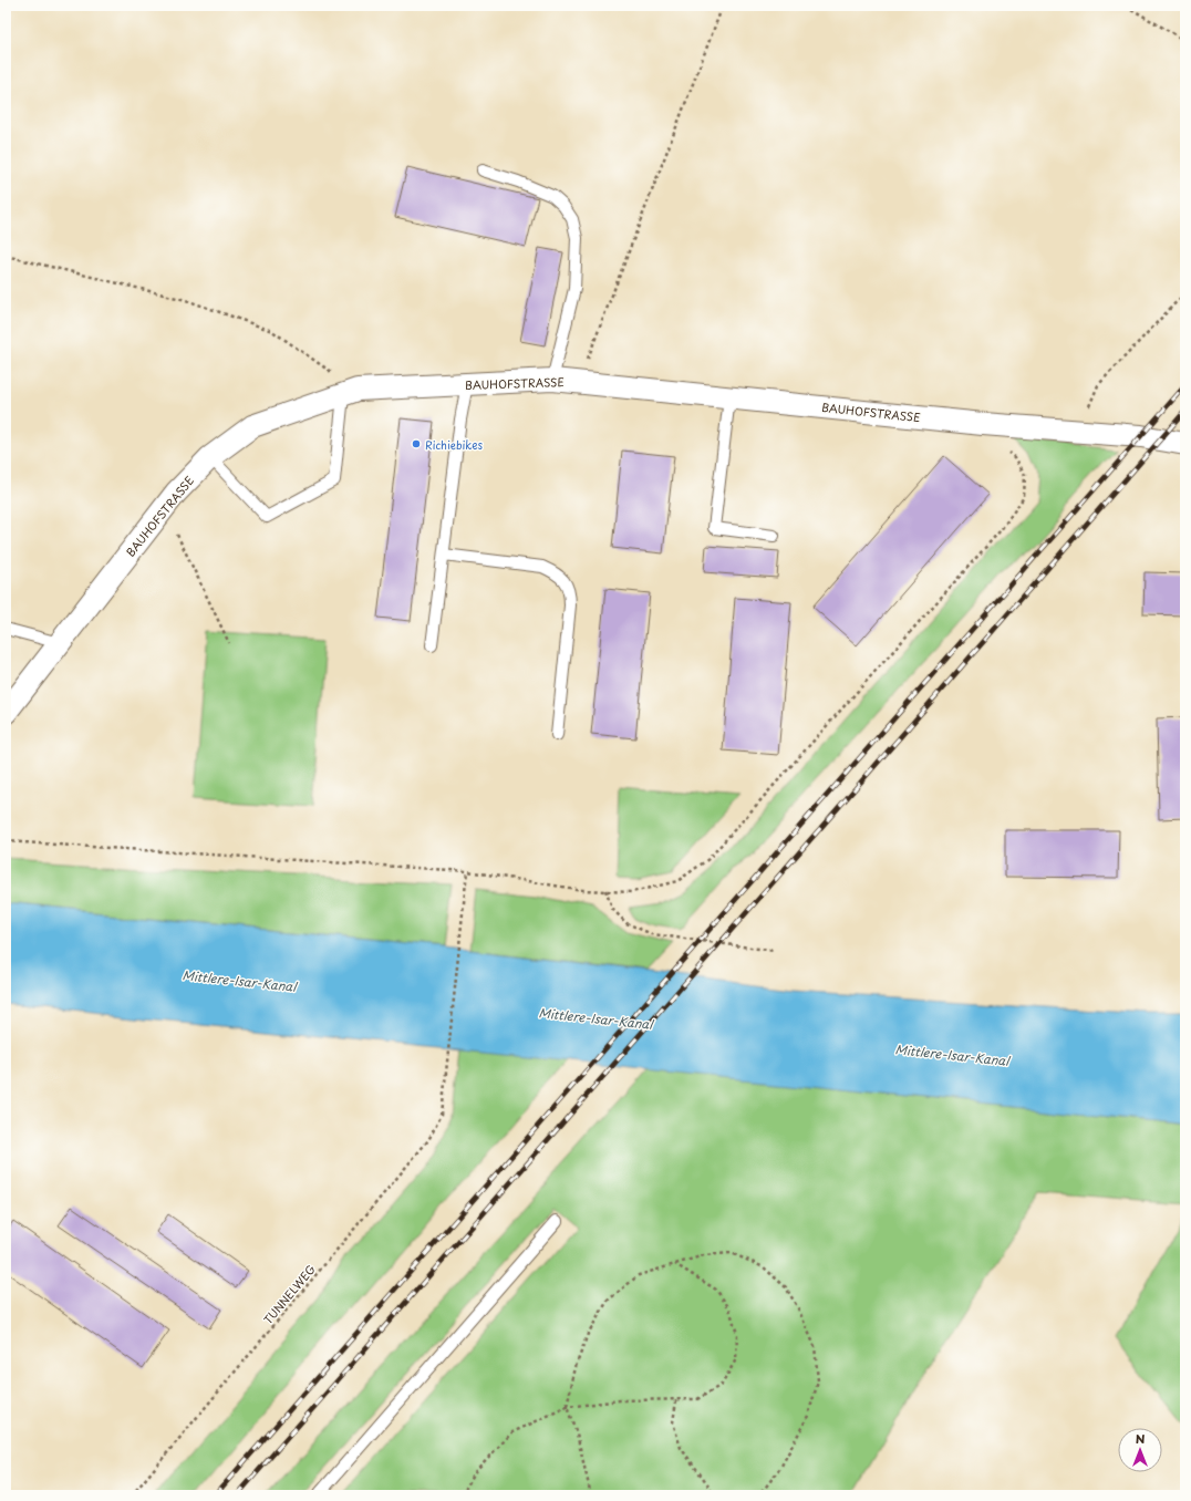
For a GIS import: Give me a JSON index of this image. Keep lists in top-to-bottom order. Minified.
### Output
{"streets":{"street":["BAUHOFSTRASSE"],"path":["TUNNELWEG"]},"water":["Mittlere-Isar-Kanal"],"places":["Richiebikes"],"north":"top"}
